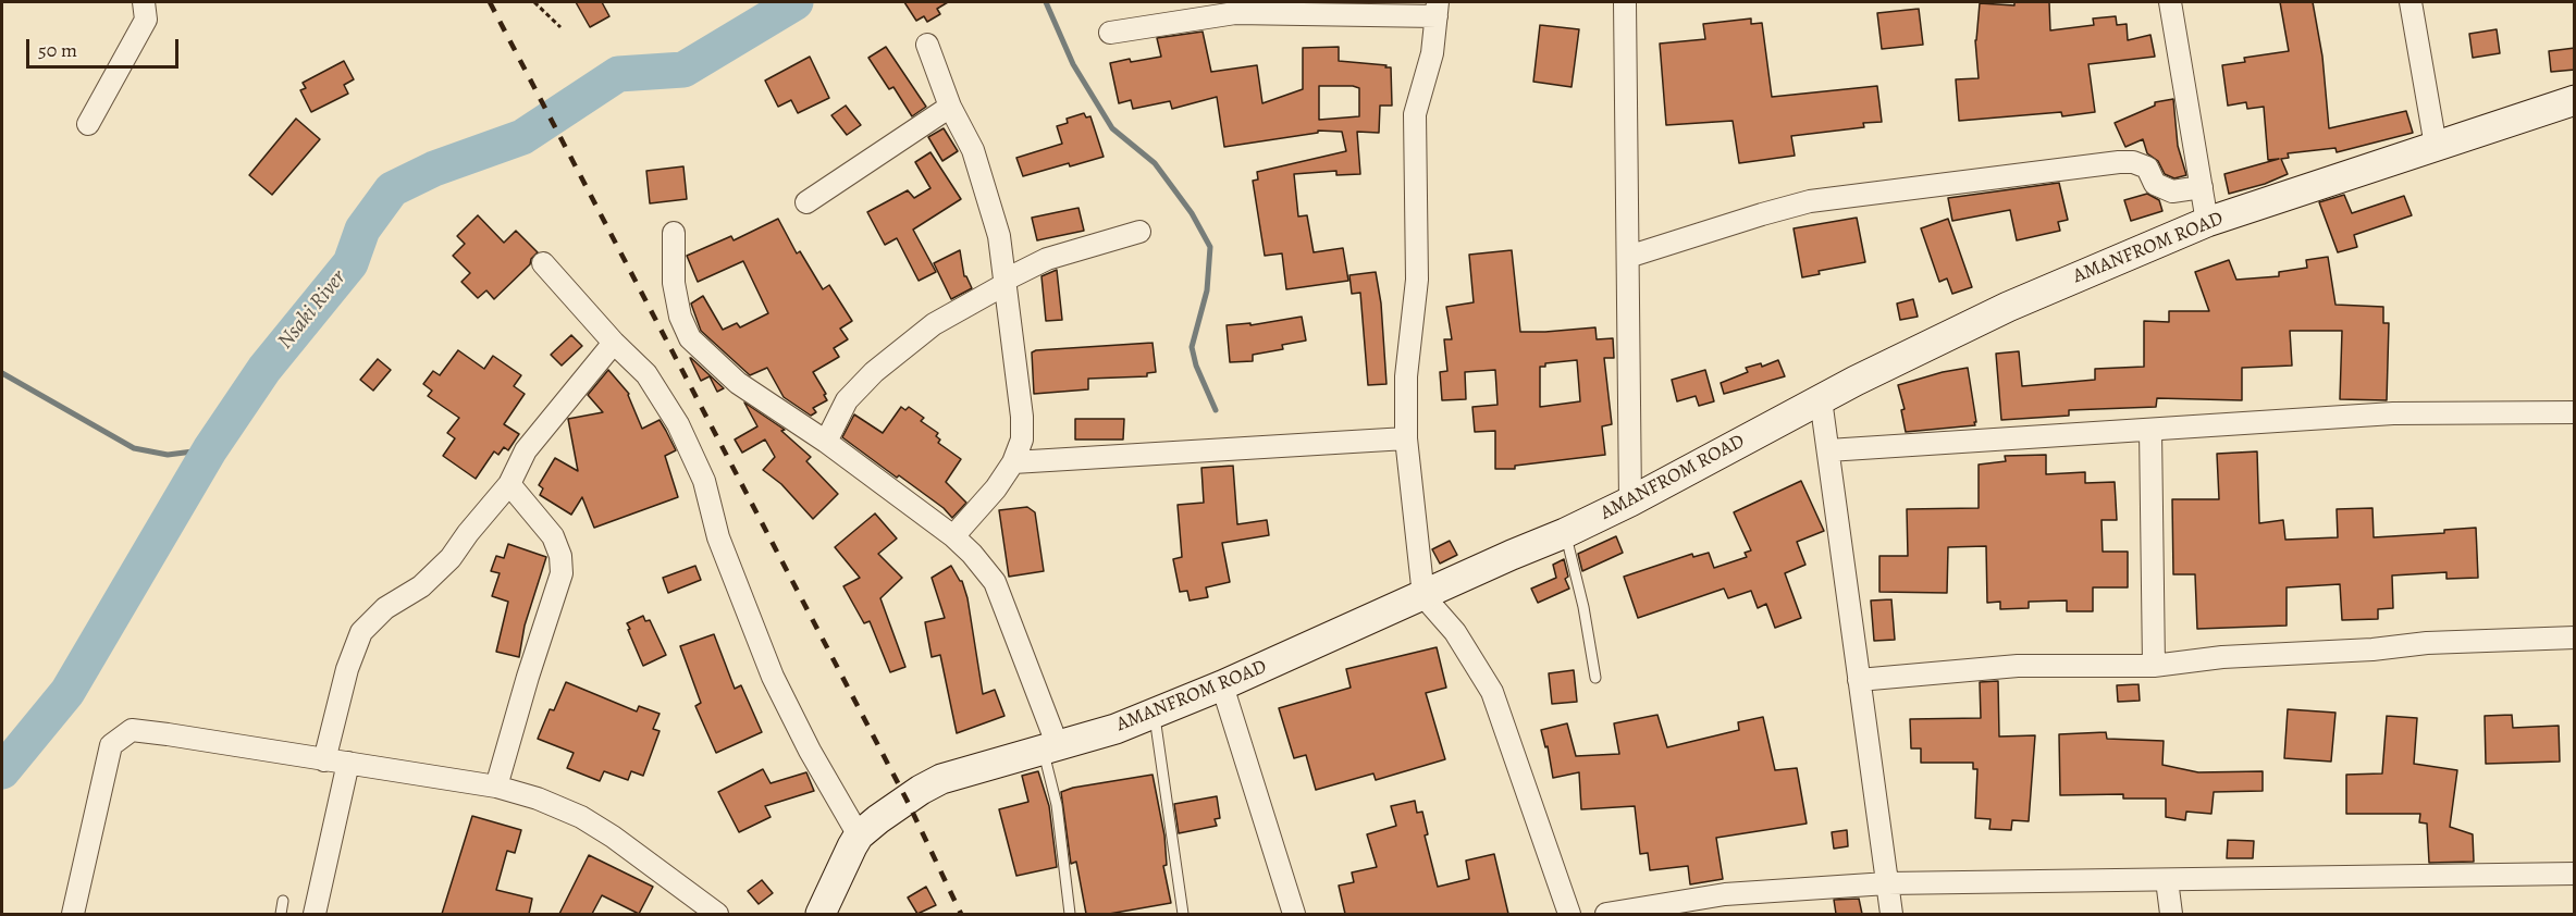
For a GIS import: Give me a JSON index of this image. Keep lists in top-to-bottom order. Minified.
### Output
{"streets":{"street":["AMANFROM ROAD"]},"water":["Nsaki River"],"scale_bar":"50 m"}
